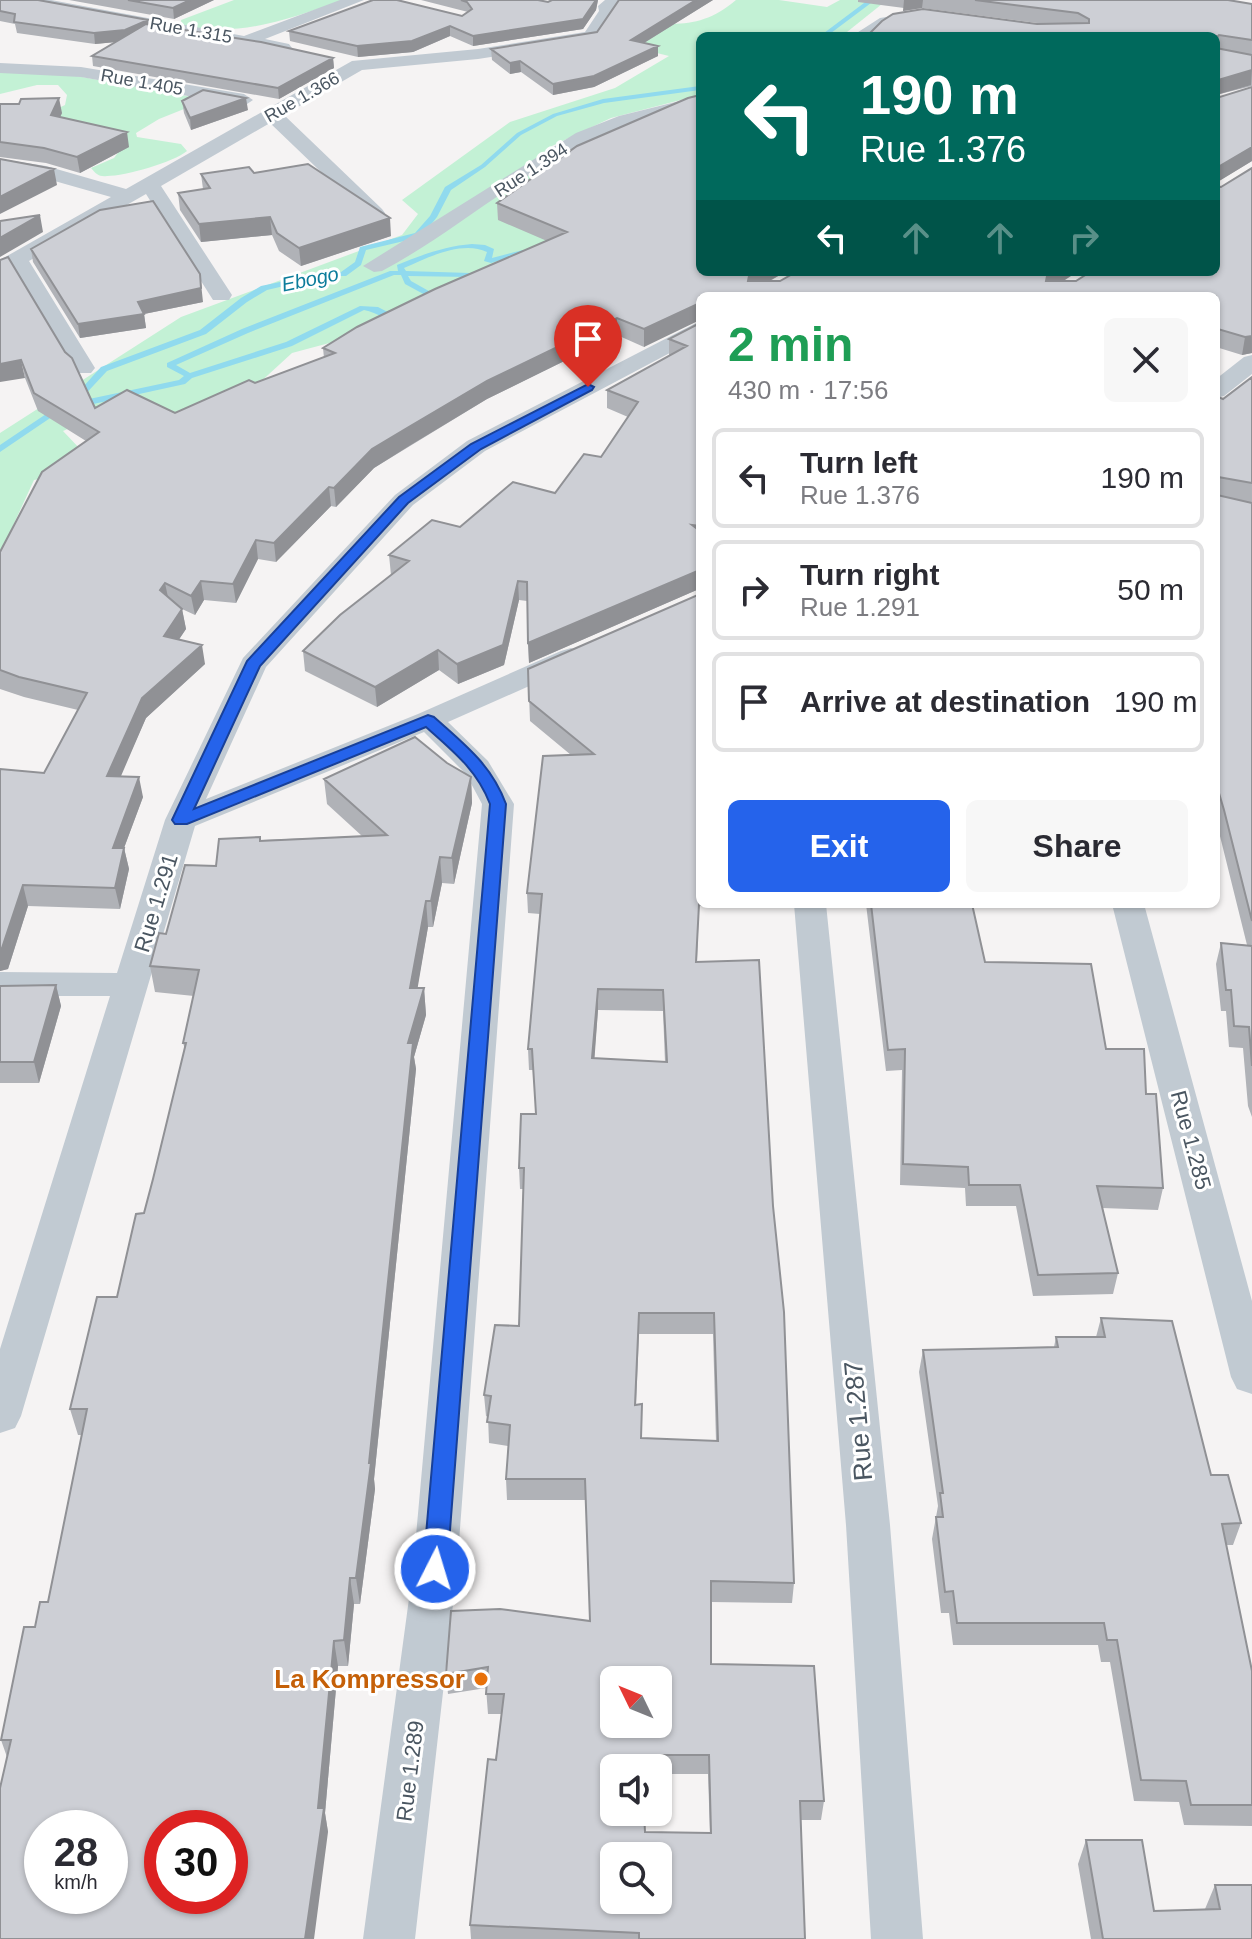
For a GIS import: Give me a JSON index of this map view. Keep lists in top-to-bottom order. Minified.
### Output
{"streets":{"street":["Rue 1.315","Rue 1.405","Rue 1.366","Rue 1.394","Rue 1.291","Rue 1.285","Rue 1.287","Rue 1.289"]},"crossings":[["Rue 1.405","Rue 1.366"]],"water":["Ebogo"],"places":["La Kompressor"],"north":"top left","page":{"turn":["190 m","Rue 1.376"],"heading":["2 min","430 m · 17:56"],"list":[{"name":"Turn left","note":"Rue 1.376","value":"190 m"},{"name":"Turn right","note":"Rue 1.291","value":"50 m"},{"name":"Arrive at destination","value":"190 m"}],"buttons":["Exit","Share"],"speed":"28 km/h","limit":"30"}}
